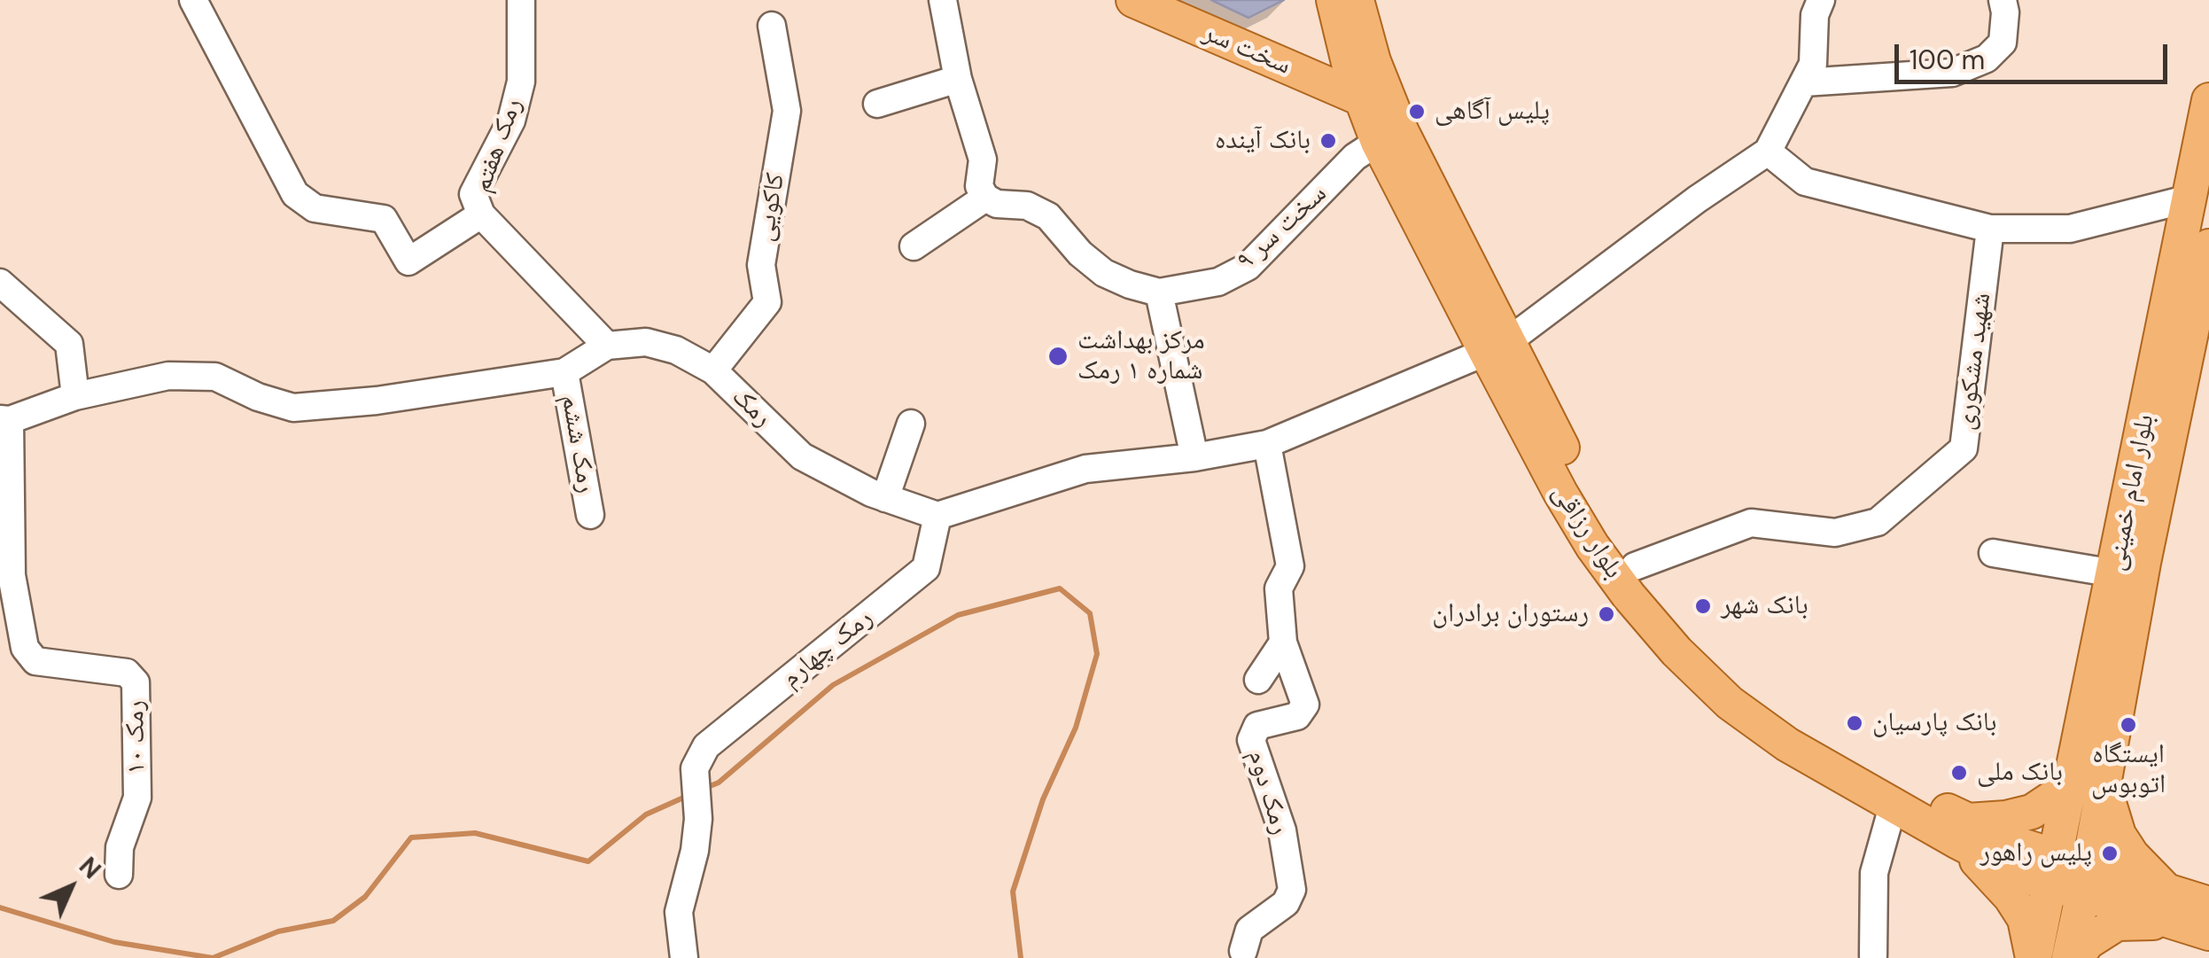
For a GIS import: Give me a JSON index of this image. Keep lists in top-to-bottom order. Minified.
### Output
{"streets":{"main road":["سخت سر","بلوار امام خمینی","بلوار رزاقی"],"street":["رمک هفتم","کاکویی","سخت سر ۹","شهید مشکوری","رمک","رمک ششم","رمک چهارم","رمک ۱۰","رمک دوم"]},"crossings":[["سخت سر","بلوار رزاقی"],["رمک هفتم","رمک"],["کاکویی","رمک"],["سخت سر ۹","بلوار رزاقی"],["شهید مشکوری","بلوار رزاقی"],["رمک","رمک ششم"],["رمک","رمک چهارم"],["رمک","رمک ۱۰"],["بلوار امام خمینی","بلوار رزاقی"]],"places":["پلیس آگاهی","بانک آینده","مرکز بهداشت شماره ۱ رمک","بانک شهر","رستوران برادران","بانک پارسیان","ایستگاه اتوبوس","بانک ملی","پلیس راهور"],"scale_bar":"100 m","north":"top right"}
